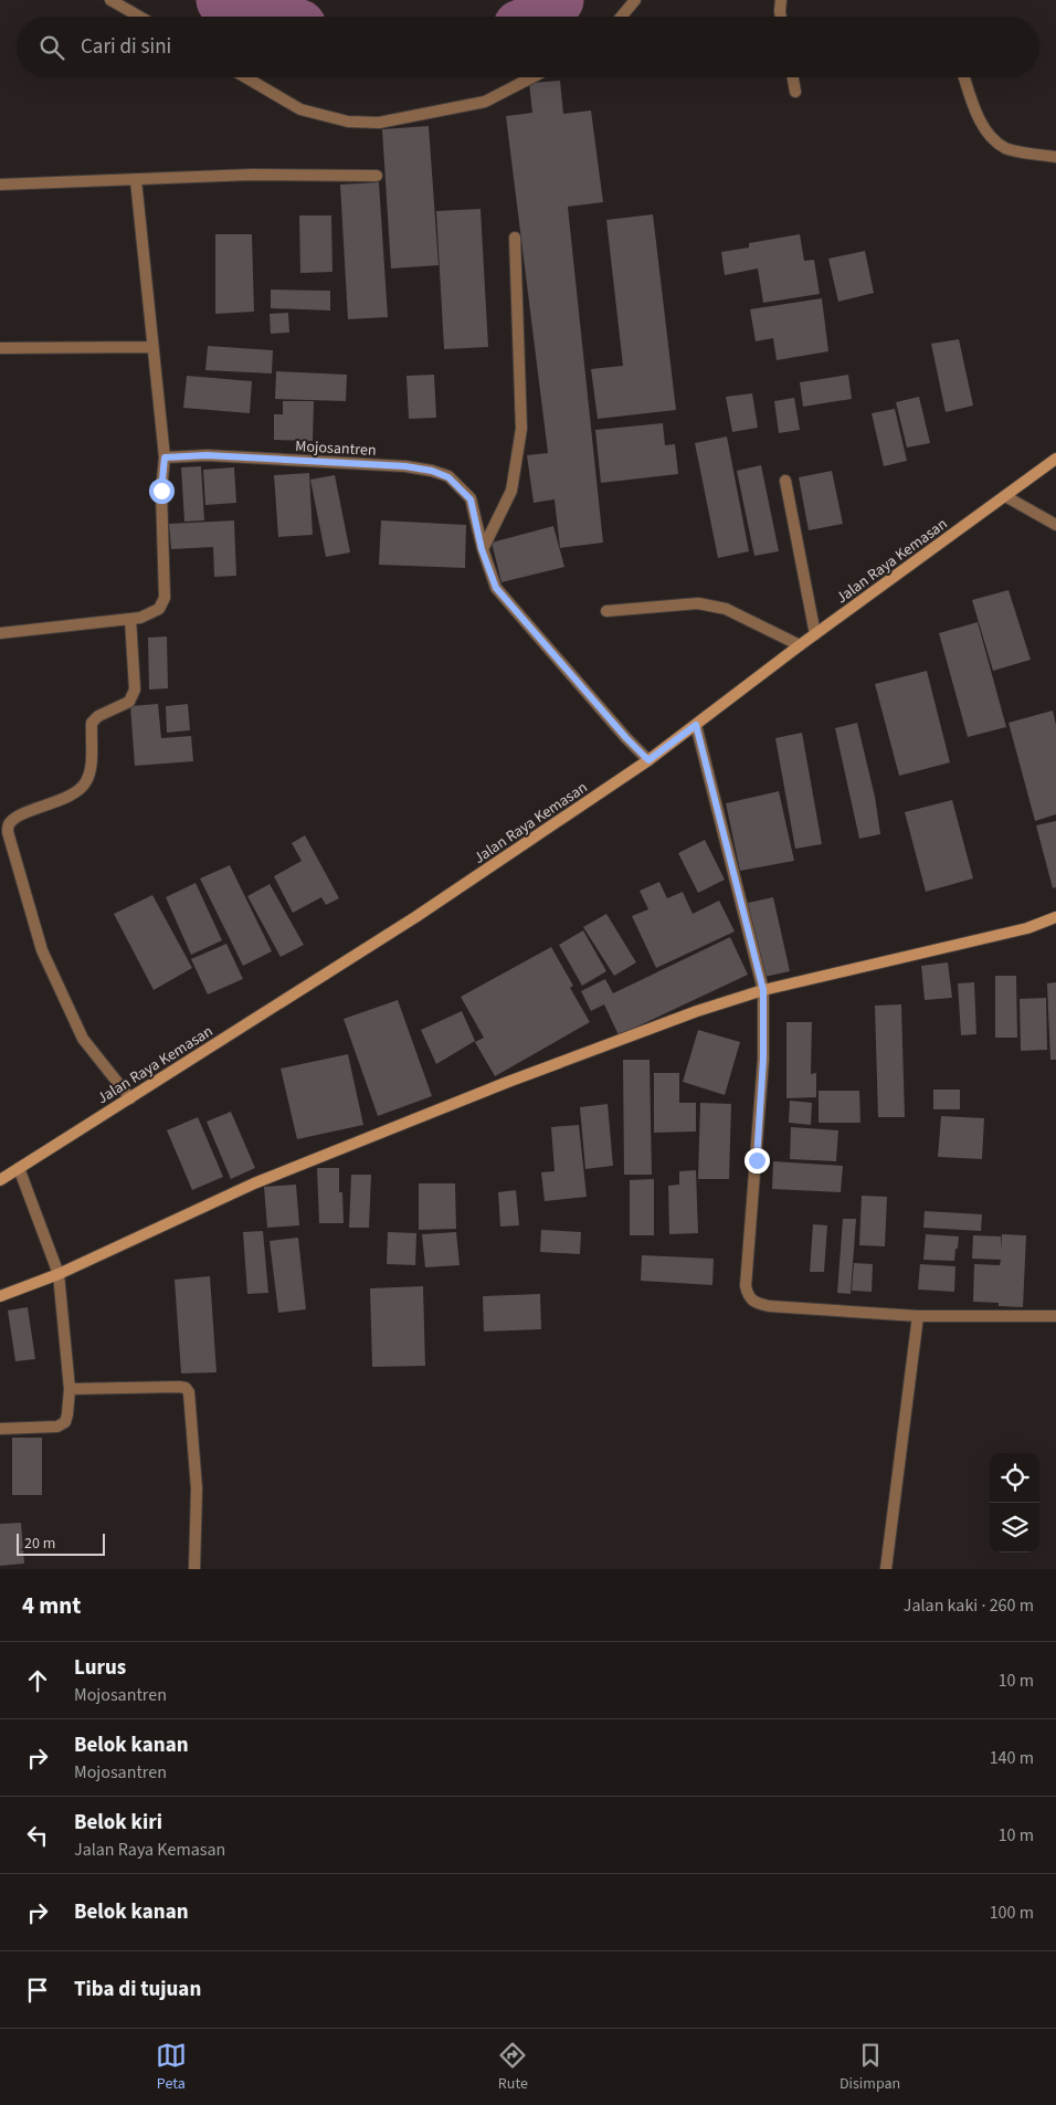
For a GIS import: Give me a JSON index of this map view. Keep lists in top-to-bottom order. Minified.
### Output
{"streets":{"main road":["Jalan Raya Kemasan"],"street":["Mojosantren"]},"crossings":[["Mojosantren","Jalan Raya Kemasan"]],"scale_bar":"20 m","page":{"search":"Cari di sini","scale":"20 m","heading":["4 mnt","Jalan kaki · 260 m"],"list":[["Lurus","Mojosantren","10 m"],["Belok kanan","Mojosantren","140 m"],["Belok kiri","Jalan Raya Kemasan","10 m"],["Belok kanan","100 m"],"Tiba di tujuan"],"nav":["Peta","Rute","Disimpan"]}}
